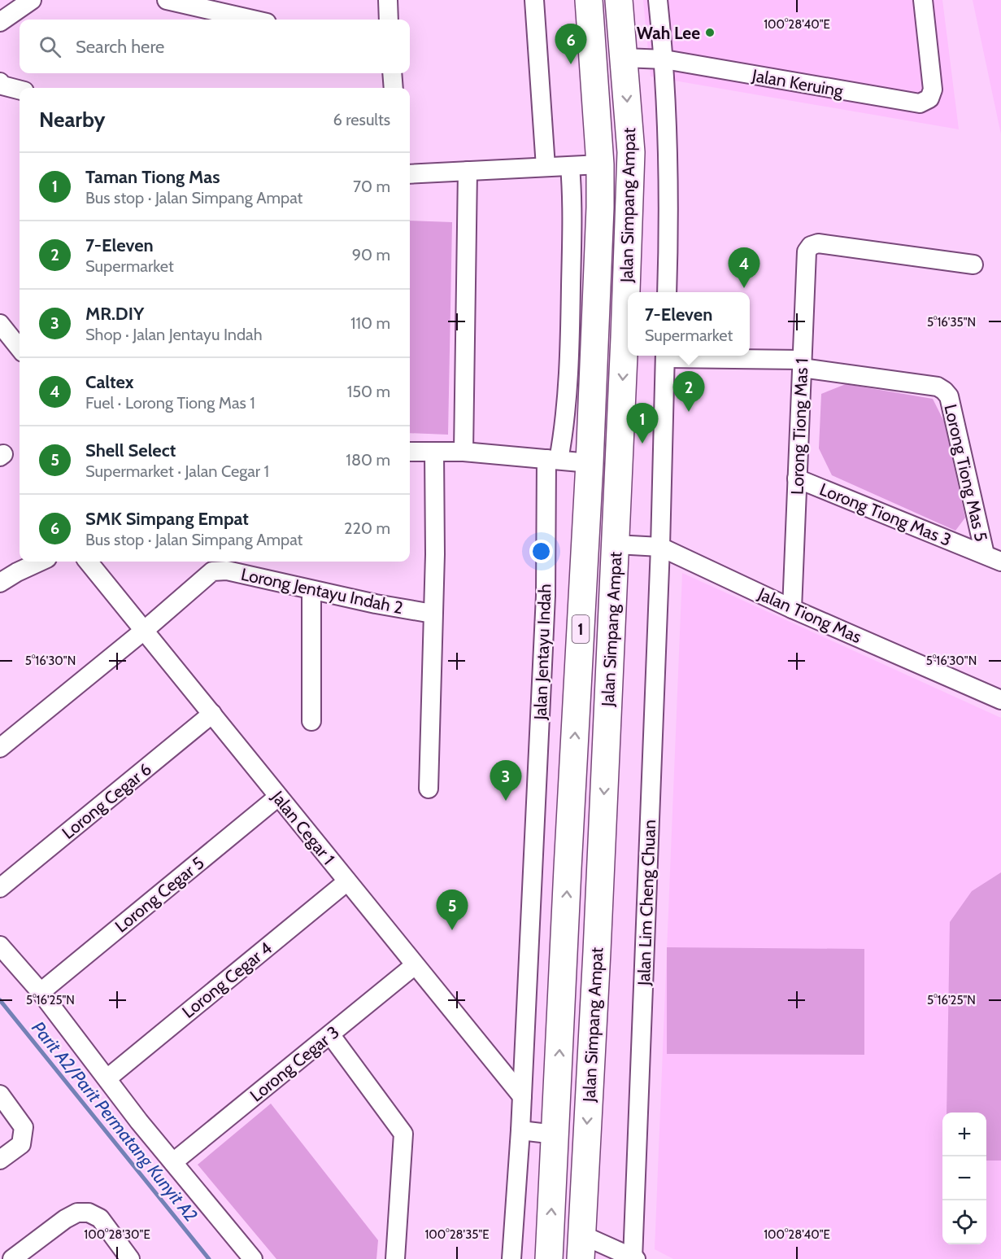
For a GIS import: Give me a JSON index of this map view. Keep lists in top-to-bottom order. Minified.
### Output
{"streets":{"highway":["Jalan Simpang Ampat","1"],"street":["Jalan Keruing","Lorong Tiong Mas 1","Lorong Tiong Mas 5","Lorong Tiong Mas 3","Lorong Jentayu Indah 2","Jalan Tiong Mas","Jalan Jentayu Indah","Lorong Cegar 6","Jalan Cegar 1","Lorong Cegar 5","Jalan Lim Cheng Chuan","Lorong Cegar 4","Lorong Cegar 3"]},"crossings":[["Jalan Keruing","Jalan Simpang Ampat"],["Jalan Simpang Ampat","Jalan Tiong Mas"],["Lorong Tiong Mas 1","Lorong Tiong Mas 5"],["Lorong Tiong Mas 1","Lorong Tiong Mas 3"],["Lorong Tiong Mas 1","Jalan Tiong Mas"],["Lorong Tiong Mas 5","Lorong Tiong Mas 3"],["Lorong Jentayu Indah 2","Jalan Cegar 1"],["Jalan Tiong Mas","Jalan Lim Cheng Chuan"],["Jalan Jentayu Indah","Jalan Cegar 1"],["Lorong Cegar 6","Jalan Cegar 1"],["Jalan Cegar 1","Lorong Cegar 5"],["Jalan Cegar 1","Lorong Cegar 4"],["Jalan Cegar 1","Lorong Cegar 3"]],"water":["Parit A2/Parit Permatang Kunyit A2"],"places":["Wah Lee"],"page":{"search":"Search here","pins":["6","4","2","1","3","5"],"heading":["Nearby","6 results"],"list":[{"mark":"1","name":"Taman Tiong Mas","note":"Bus stop · Jalan Simpang Ampat","value":"70 m"},{"mark":"2","name":"7-Eleven","note":"Supermarket","value":"90 m"},{"mark":"3","name":"MR.DIY","note":"Shop · Jalan Jentayu Indah","value":"110 m"},{"mark":"4","name":"Caltex","note":"Fuel · Lorong Tiong Mas 1","value":"150 m"},{"mark":"5","name":"Shell Select","note":"Supermarket · Jalan Cegar 1","value":"180 m"},{"mark":"6","name":"SMK Simpang Empat","note":"Bus stop · Jalan Simpang Ampat","value":"220 m"}],"popup":["7-Eleven","Supermarket"],"map_buttons":["+","−"]},"coordinates":["100°28'40\"E","5°16'35\"N","5°16'30\"N","5°16'25\"N","100°28'30\"E","100°28'35\"E"]}
